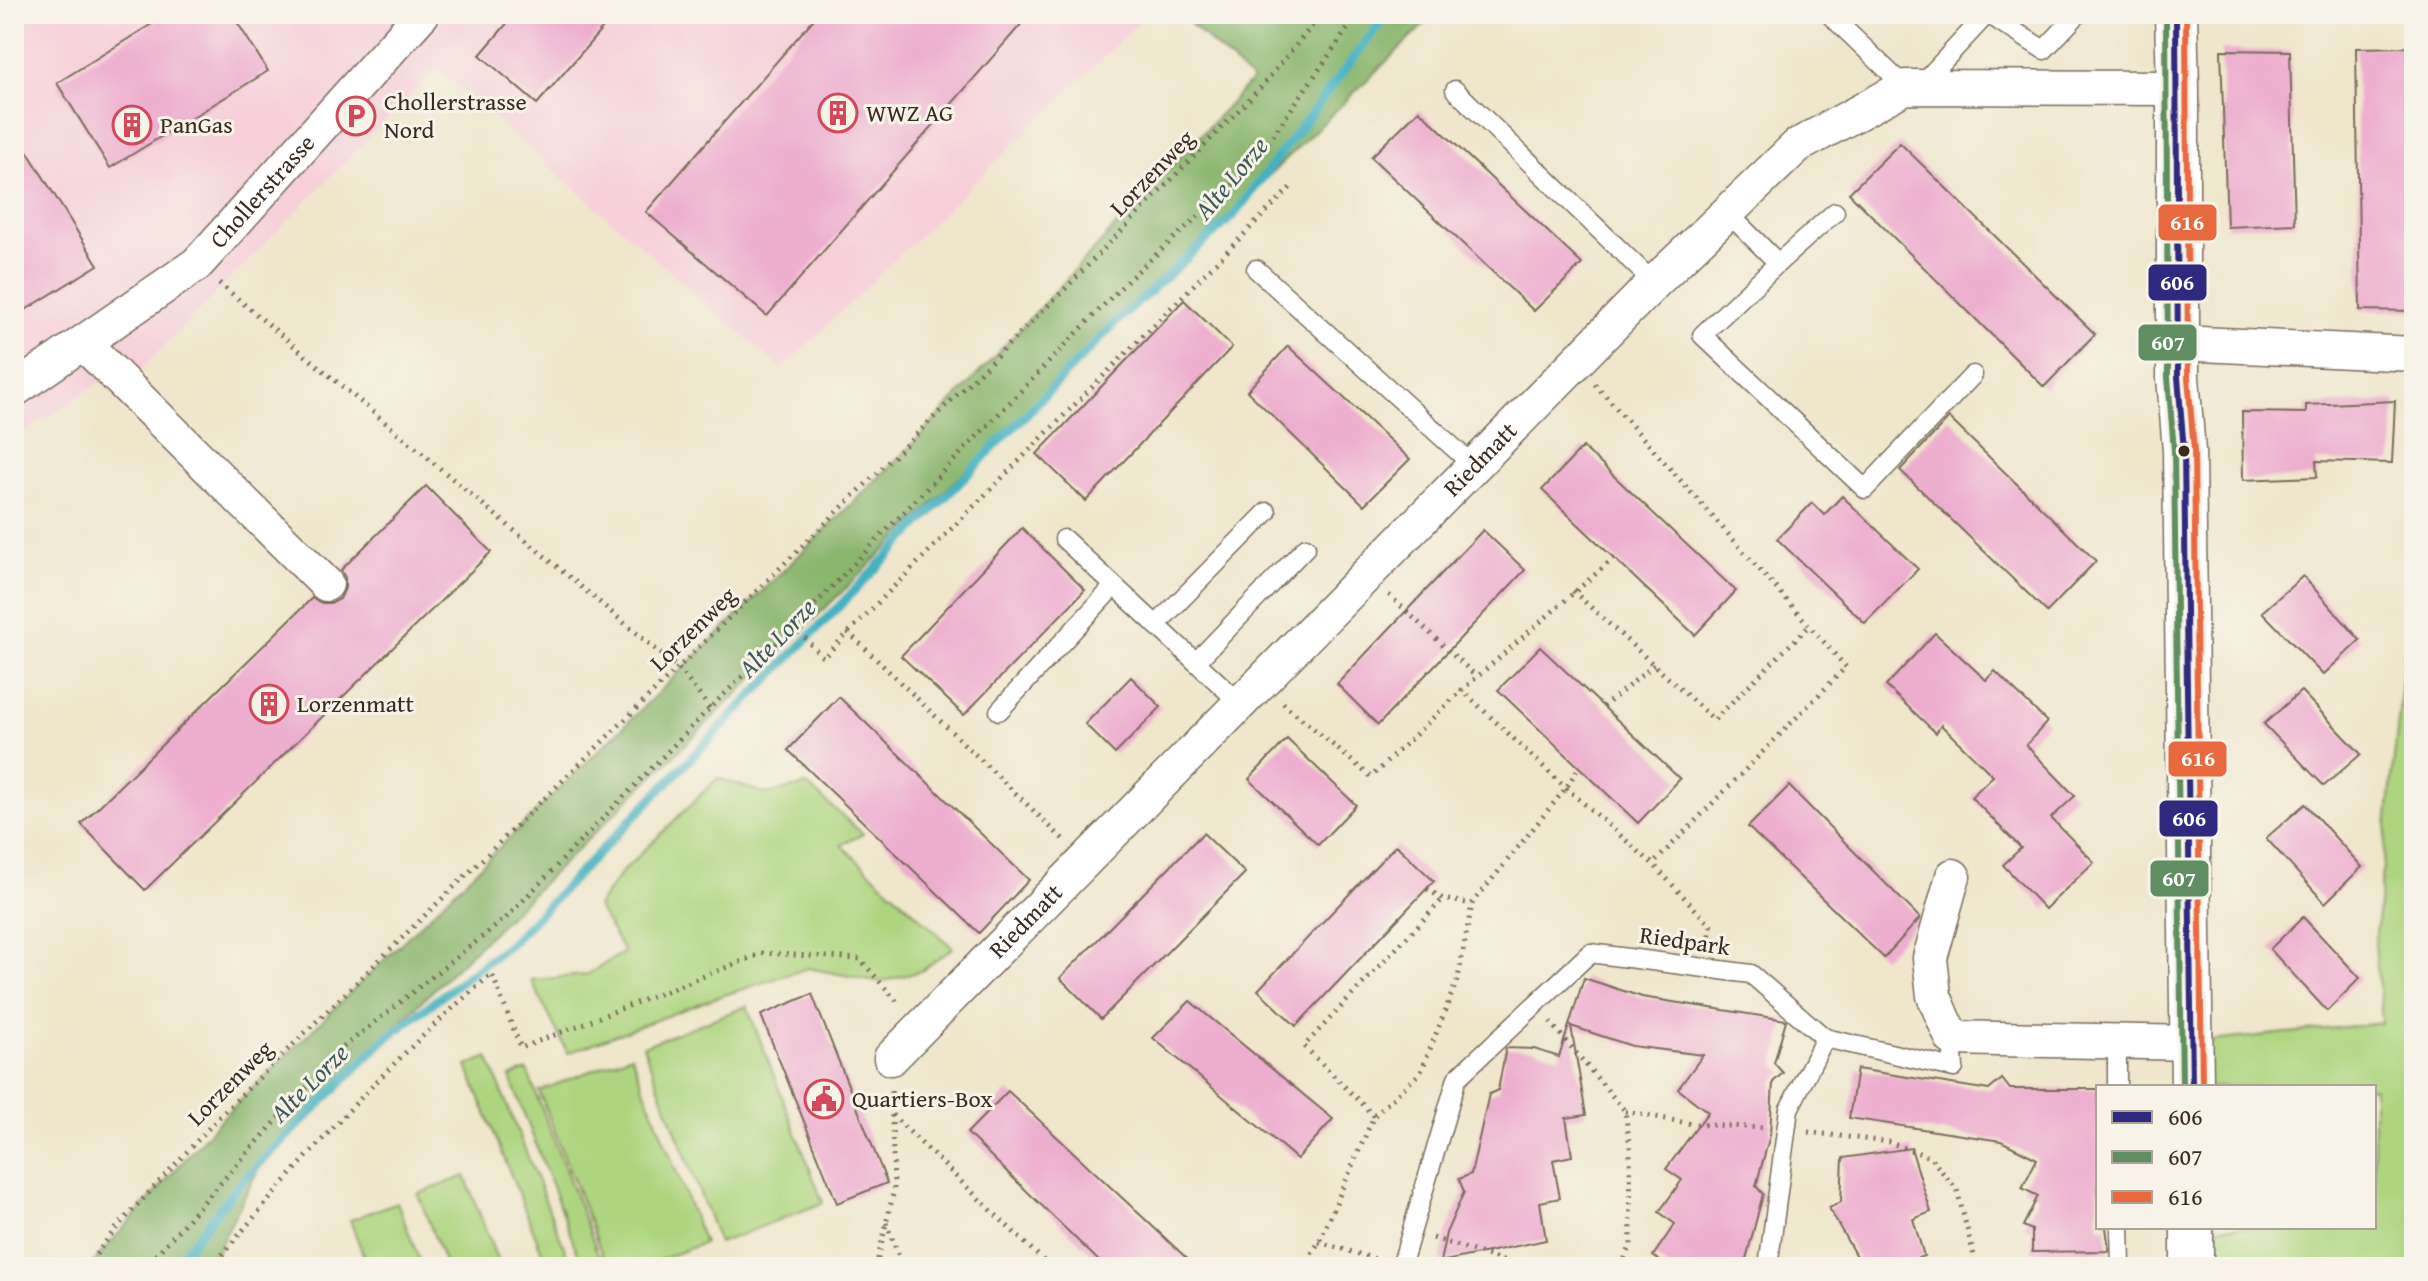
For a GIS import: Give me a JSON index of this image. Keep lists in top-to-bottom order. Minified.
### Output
{"streets":{"street":["Chollerstrasse","Riedmatt"],"lane":["Riedpark"],"path":["Lorzenweg"]},"water":["Alte Lorze"],"places":{"building":["WWZ AG","PanGas","Lorzenmatt"],"parking":["Chollerstrasse Nord"],"public building":["Quartiers-Box"]},"lines":["transit line 606","transit line 607","transit line 616"],"legend":["606","607","616"]}
